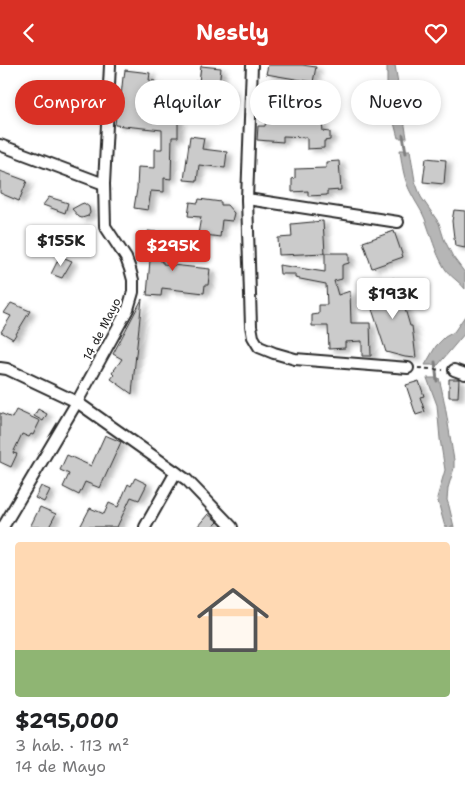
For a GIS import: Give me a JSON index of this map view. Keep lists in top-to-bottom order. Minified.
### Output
{"streets":{"street":["14 de Mayo"]},"page":{"header":"Nestly","chip":["Comprar","Alquilar","Filtros","Nuevo"],"price":["$155K","$295K","$193K"],"list":[{"name":"$295,000","note":"3 hab. · 113 m² · 14 de Mayo"}]}}
